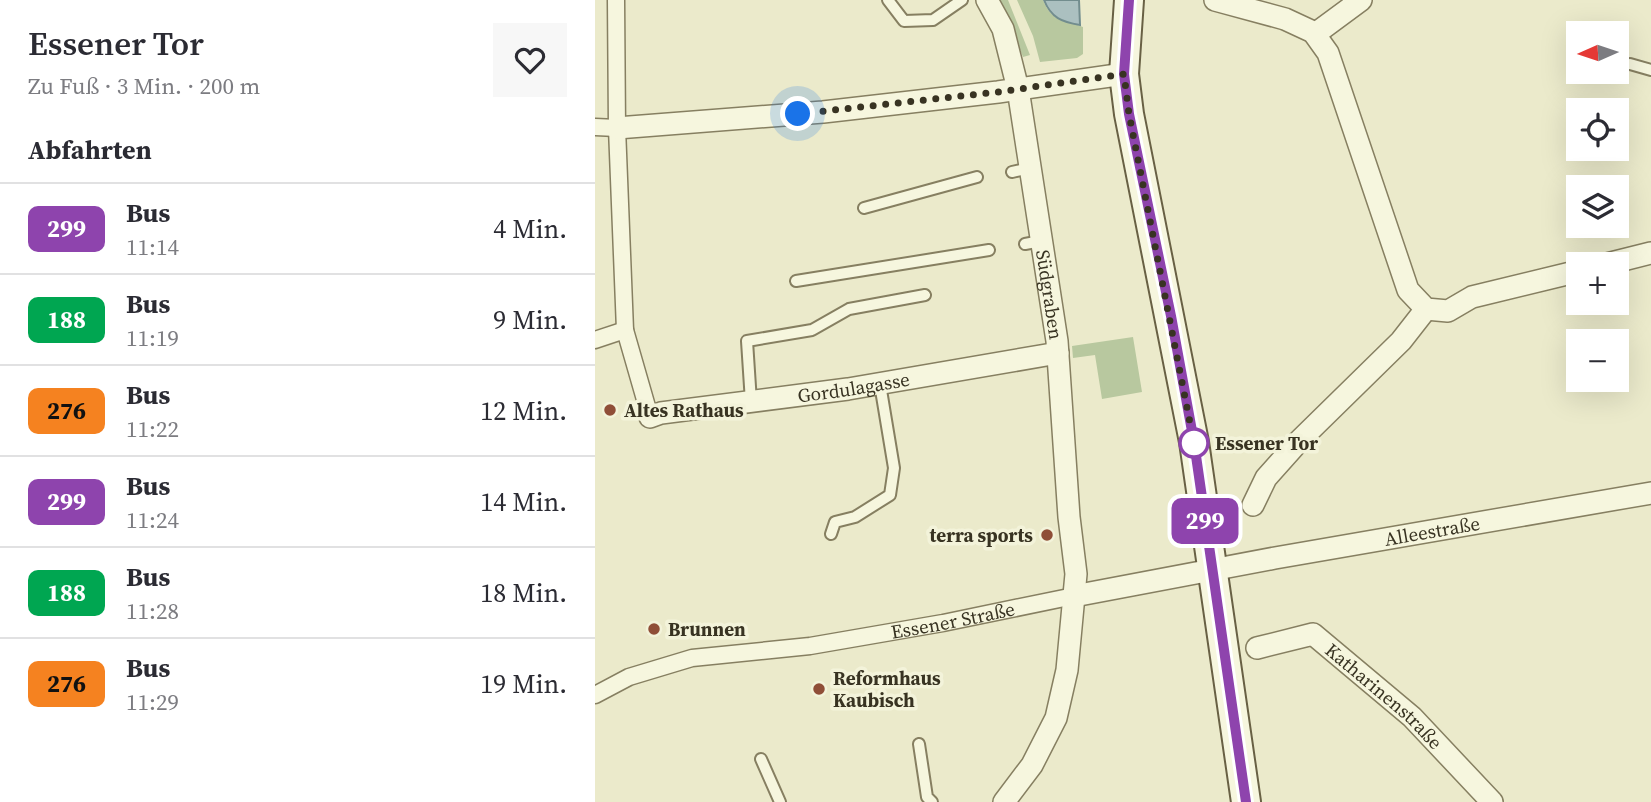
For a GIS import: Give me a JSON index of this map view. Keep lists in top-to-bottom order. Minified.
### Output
{"streets":{"street":["Südgraben","Gordulagasse","Alleestraße","Essener Straße","Katharinenstraße"]},"crossings":[["Südgraben","Gordulagasse"],["Südgraben","Essener Straße"],["Alleestraße","Essener Straße"]],"places":["Altes Rathaus","Essener Tor","terra sports","Brunnen","Reformhaus Kaubisch"],"lines":["bus line 299"],"north":"left","page":{"heading":[["Essener Tor","Zu Fuß · 3 Min. · 200 m"],"Abfahrten"],"on_map":"299","map_buttons":["+","−"],"list":[{"mark":"299","name":"Bus","note":"11:14","value":"4 Min."},{"mark":"188","name":"Bus","note":"11:19","value":"9 Min."},{"mark":"276","name":"Bus","note":"11:22","value":"12 Min."},{"mark":"299","name":"Bus","note":"11:24","value":"14 Min."},{"mark":"188","name":"Bus","note":"11:28","value":"18 Min."},{"mark":"276","name":"Bus","note":"11:29","value":"19 Min."}]}}
